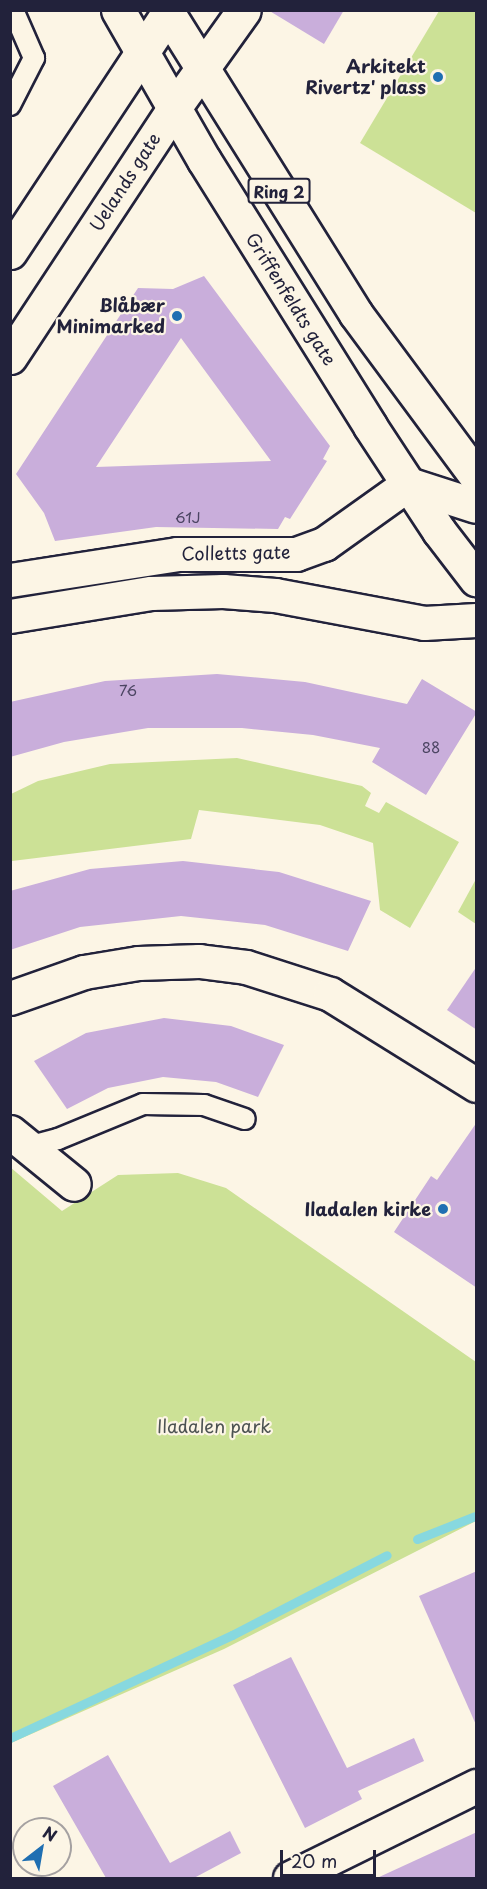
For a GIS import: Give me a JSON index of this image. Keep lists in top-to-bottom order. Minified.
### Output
{"streets":{"main road":["Uelands gate","Ring 2","Griffenfeldts gate","Colletts gate"]},"crossings":[["Uelands gate","Ring 2"],["Uelands gate","Griffenfeldts gate"],["Griffenfeldts gate","Colletts gate"]],"parks":["Iladalen park"],"places":["Arkitekt Rivertz' plass","Blåbær Minimarked","Iladalen kirke"],"house_numbers":["61J","76","88"],"scale_bar":"20 m","north":"top right"}
